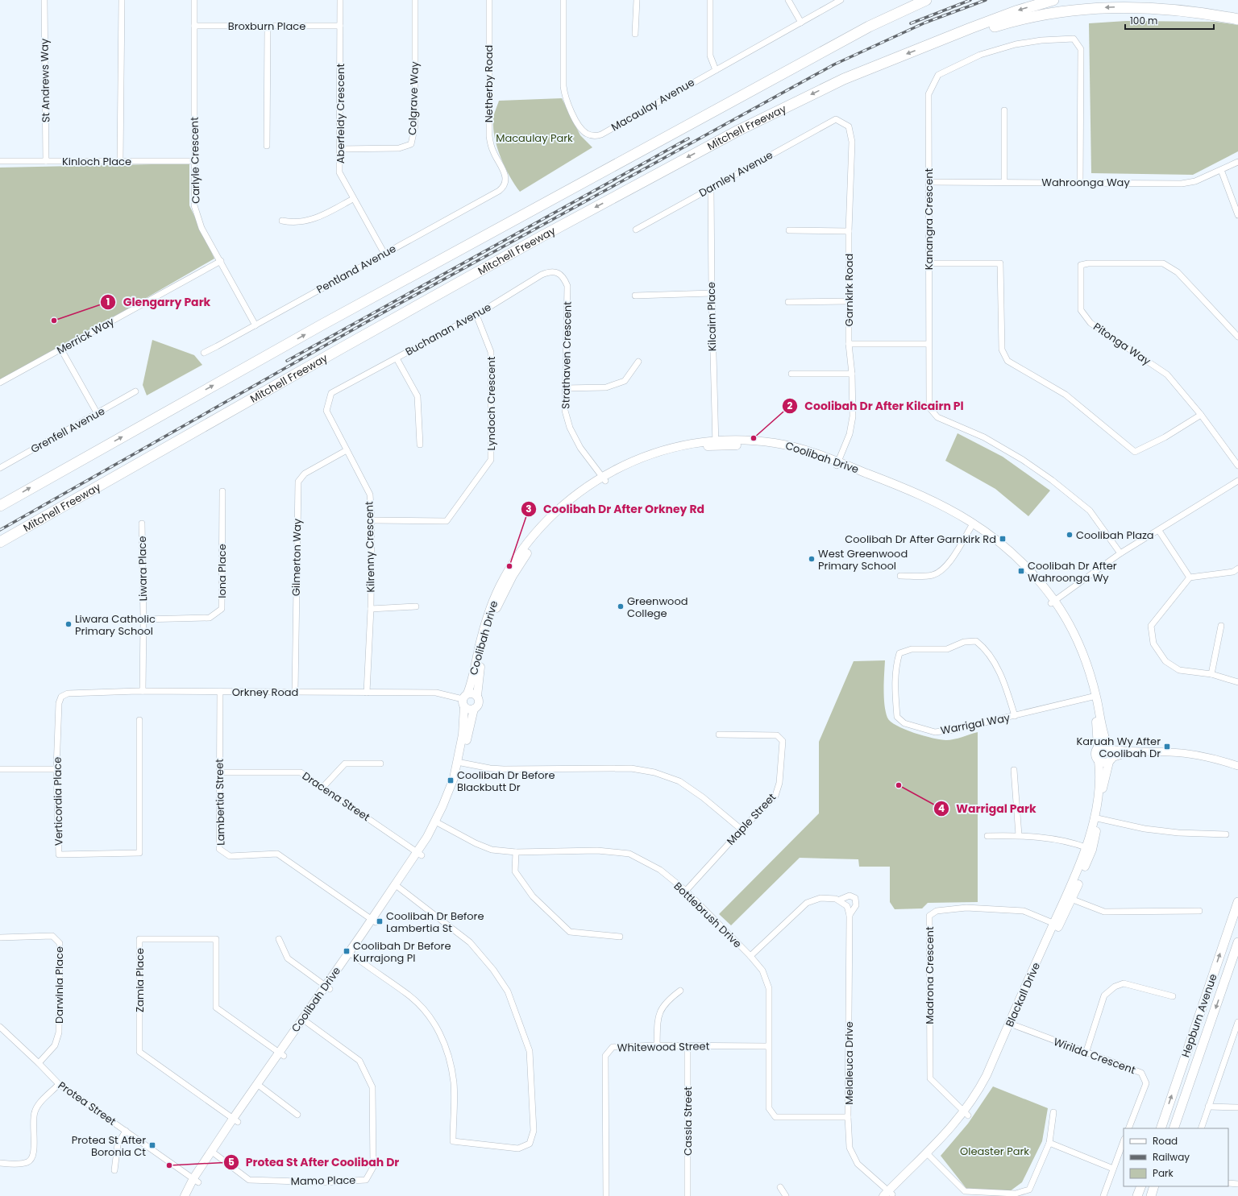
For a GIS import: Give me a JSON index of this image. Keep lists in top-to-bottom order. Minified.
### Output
{"streets":{"highway":["Mitchell Freeway"],"main road":["Coolibah Drive","Blackall Drive","Hepburn Avenue"],"street":["Broxburn Place","St Andrews Way","Netherby Road","Colgrave Way","Macaulay Avenue","Aberfeldy Crescent","Carlyle Crescent","Kinloch Place","Darnley Avenue","Wahroonga Way","Kanangra Crescent","Pentland Avenue","Garnkirk Road","Kilcairn Place","Buchanan Avenue","Merrick Way","Pitonga Way","Strathaven Crescent","Lyndoch Crescent","Grenfell Avenue","Kilrenny Crescent","Gilmerton Way","Liwara Place","Iona Place","Orkney Road","Warrigal Way","Dracena Street","Verticordia Place","Lambertia Street","Maple Street","Bottlebrush Drive","Madrona Crescent","Zamia Place","Darwinia Place","Whitewood Street","Wirilda Crescent","Melaleuca Drive","Protea Street","Cassia Street","Mamo Place"]},"crossings":[["Broxburn Place","Aberfeldy Crescent"],["Broxburn Place","Carlyle Crescent"],["St Andrews Way","Kinloch Place"],["Netherby Road","Pentland Avenue"],["Colgrave Way","Aberfeldy Crescent"],["Aberfeldy Crescent","Pentland Avenue"],["Carlyle Crescent","Kinloch Place"],["Carlyle Crescent","Pentland Avenue"],["Carlyle Crescent","Merrick Way"],["Darnley Avenue","Garnkirk Road"],["Darnley Avenue","Kilcairn Place"],["Wahroonga Way","Kanangra Crescent"],["Garnkirk Road","Coolibah Drive"],["Kilcairn Place","Coolibah Drive"],["Buchanan Avenue","Strathaven Crescent"],["Buchanan Avenue","Lyndoch Crescent"],["Buchanan Avenue","Kilrenny Crescent"],["Strathaven Crescent","Coolibah Drive"],["Lyndoch Crescent","Kilrenny Crescent"],["Coolibah Drive","Orkney Road"],["Coolibah Drive","Warrigal Way"],["Coolibah Drive","Dracena Street"],["Coolibah Drive","Lambertia Street"],["Coolibah Drive","Bottlebrush Drive"],["Coolibah Drive","Zamia Place"],["Coolibah Drive","Blackall Drive"],["Coolibah Drive","Protea Street"],["Coolibah Drive","Mamo Place"],["Kilrenny Crescent","Gilmerton Way"],["Kilrenny Crescent","Orkney Road"],["Gilmerton Way","Orkney Road"],["Liwara Place","Iona Place"],["Liwara Place","Orkney Road"],["Orkney Road","Verticordia Place"],["Orkney Road","Lambertia Street"],["Dracena Street","Lambertia Street"],["Maple Street","Bottlebrush Drive"],["Bottlebrush Drive","Whitewood Street"],["Bottlebrush Drive","Melaleuca Drive"],["Madrona Crescent","Blackall Drive"],["Darwinia Place","Protea Street"],["Blackall Drive","Wirilda Crescent"],["Blackall Drive","Melaleuca Drive"],["Whitewood Street","Cassia Street"]],"parks":["Macaulay Park","Oleaster Park"],"places":{"other":["Glengarry Park","Coolibah Dr After Kilcairn Pl","Coolibah Plaza","West Greenwood Primary School","Coolibah Dr After Orkney Rd","Greenwood College","Liwara Catholic Primary School","Warrigal Park","Protea St After Coolibah Dr"],"transit":["Coolibah Dr After Garnkirk Rd","Coolibah Dr After Wahroonga Wy","Karuah Wy After Coolibah Dr","Coolibah Dr Before Blackbutt Dr","Coolibah Dr Before Lambertia St","Coolibah Dr Before Kurrajong Pl","Protea St After Boronia Ct"]},"legend":["Road","Railway","Park"],"scale_bar":"100 m"}
